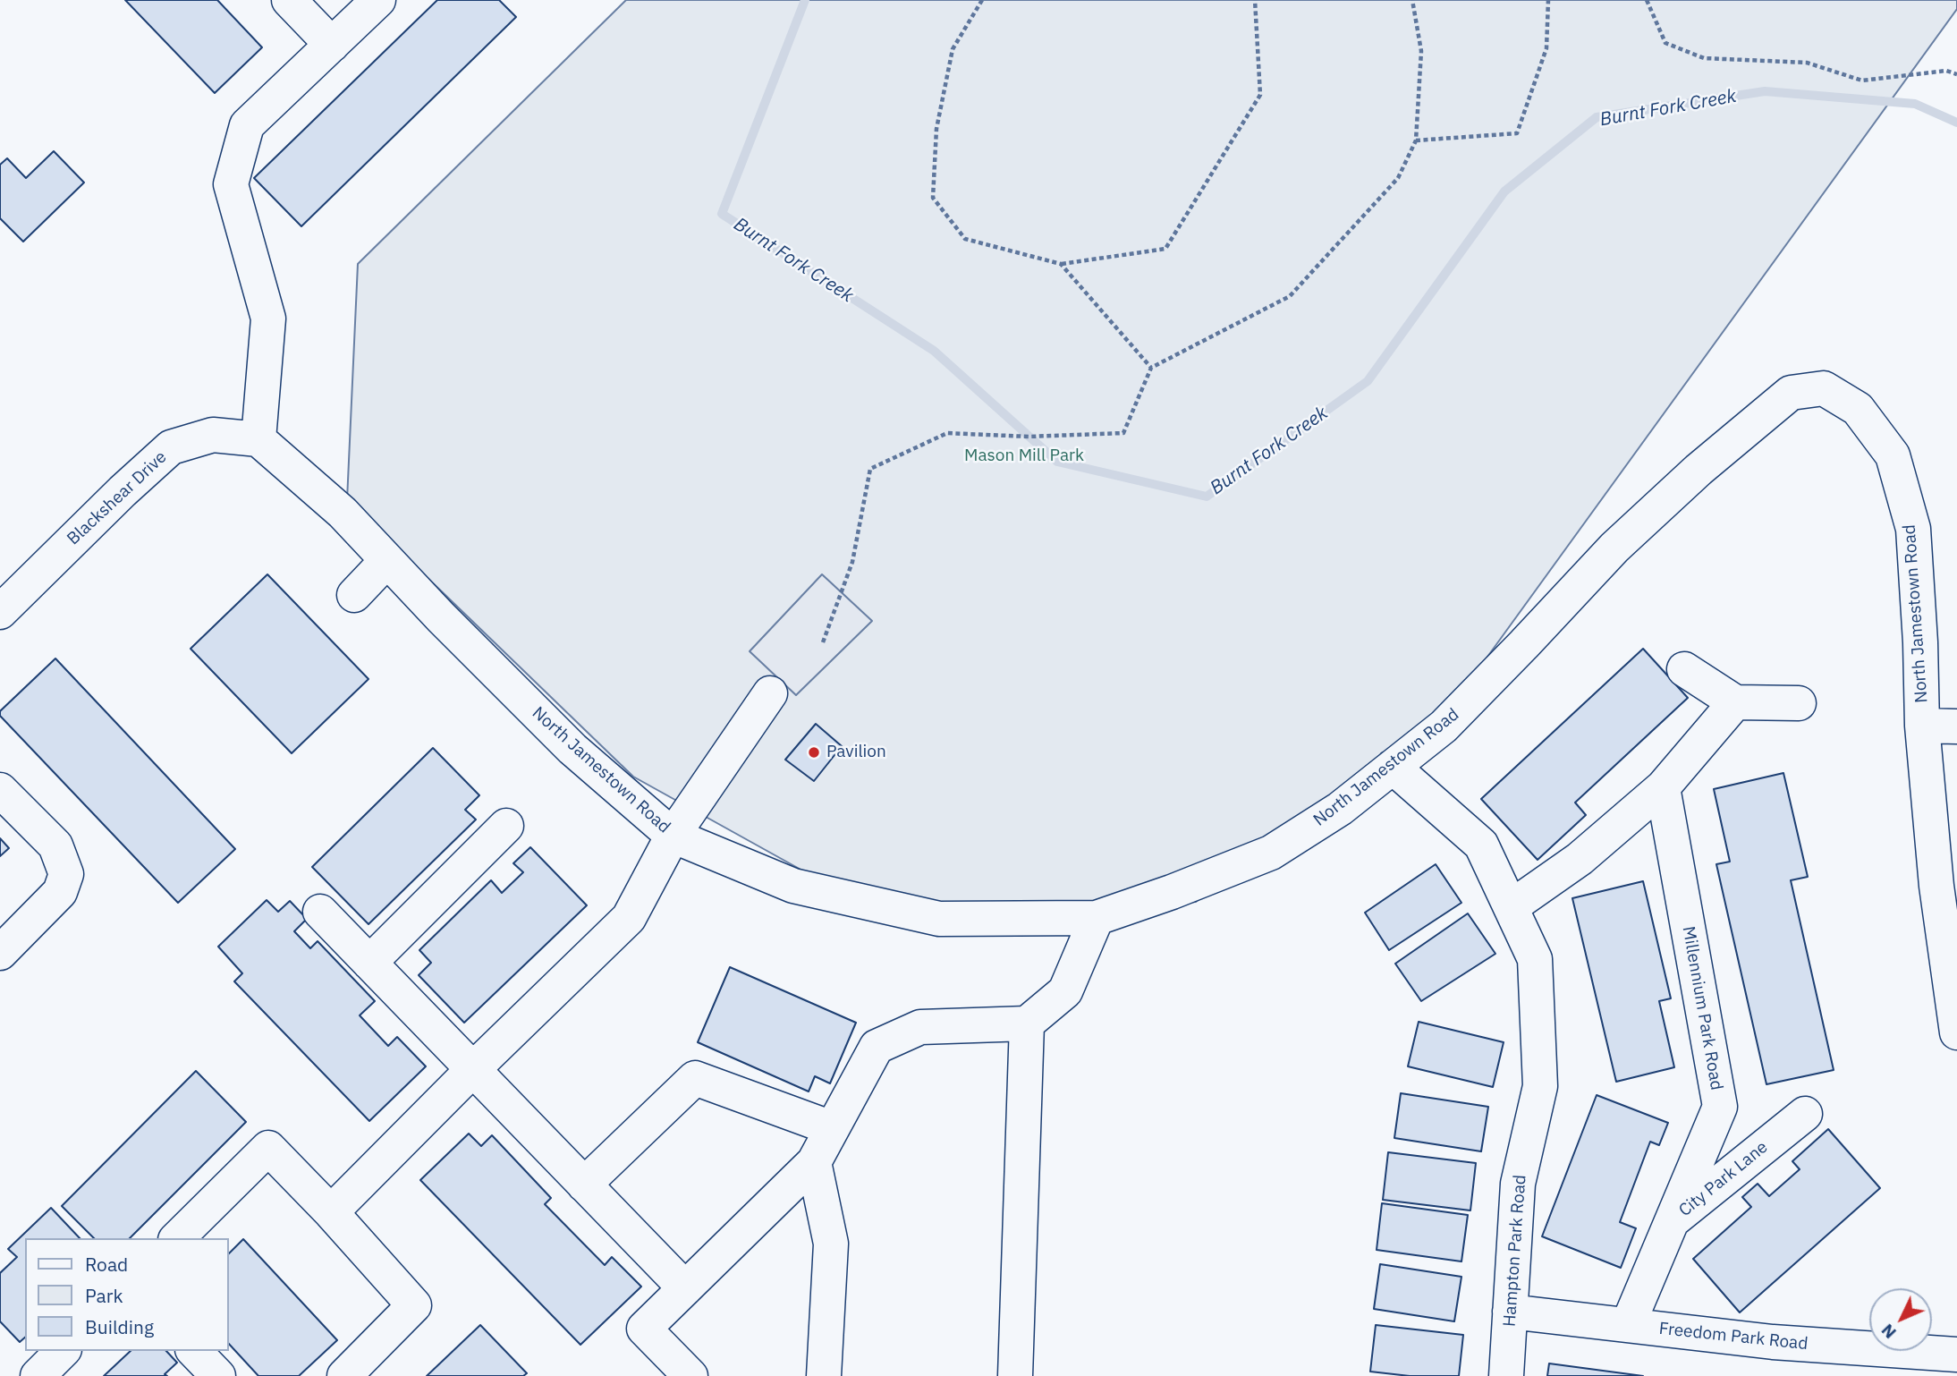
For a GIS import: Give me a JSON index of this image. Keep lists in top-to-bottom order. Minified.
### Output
{"streets":{"street":["Blackshear Drive","North Jamestown Road","Millennium Park Road","City Park Lane","Hampton Park Road","Freedom Park Road"]},"crossings":[["Blackshear Drive","North Jamestown Road"],["North Jamestown Road","Hampton Park Road"],["Millennium Park Road","City Park Lane"],["City Park Lane","Freedom Park Road"],["Hampton Park Road","Freedom Park Road"]],"water":["Burnt Fork Creek"],"parks":["Mason Mill Park"],"places":["Pavilion"],"legend":["Road","Park","Building"],"north":"bottom left"}
